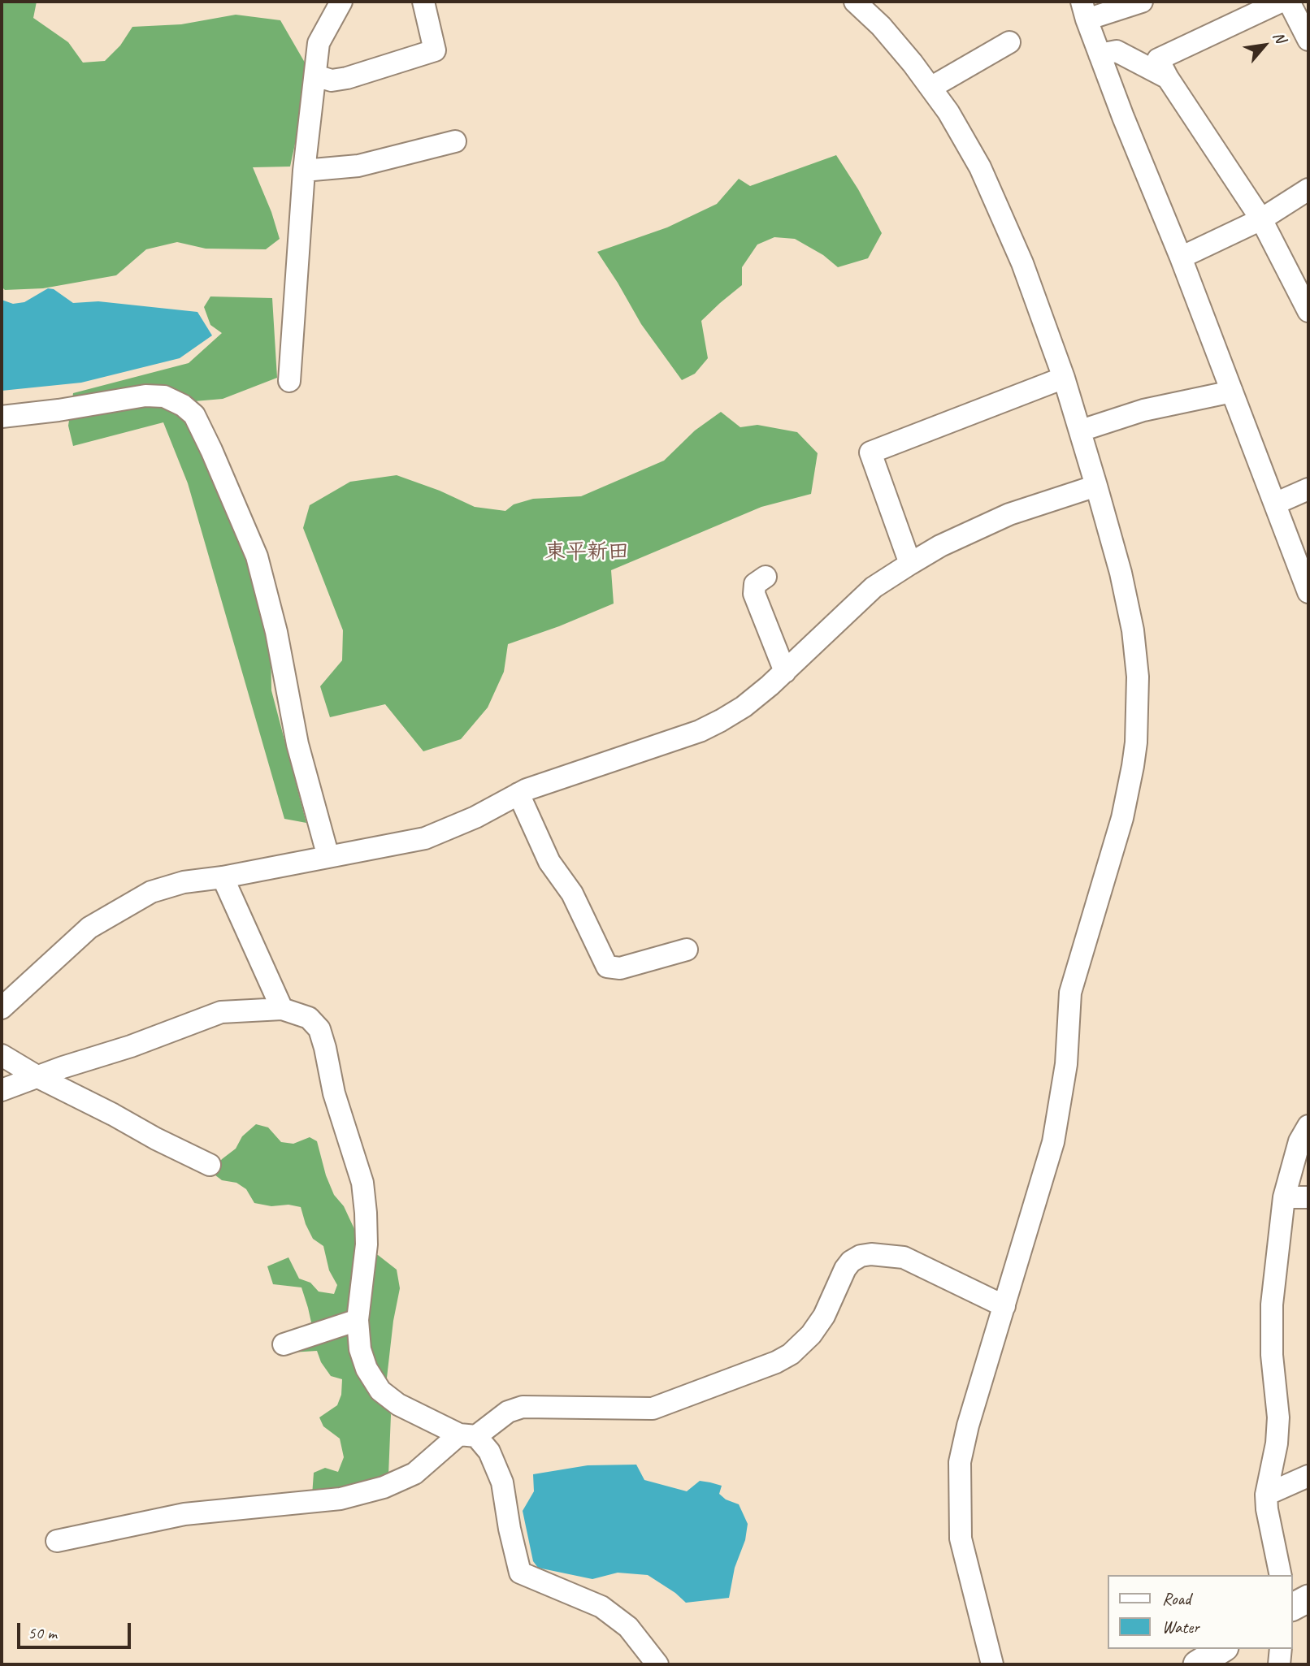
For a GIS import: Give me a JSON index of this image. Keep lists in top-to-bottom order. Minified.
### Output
{"districts":["東平新田"],"legend":["Road","Water"],"scale_bar":"50 m","north":"top right"}
